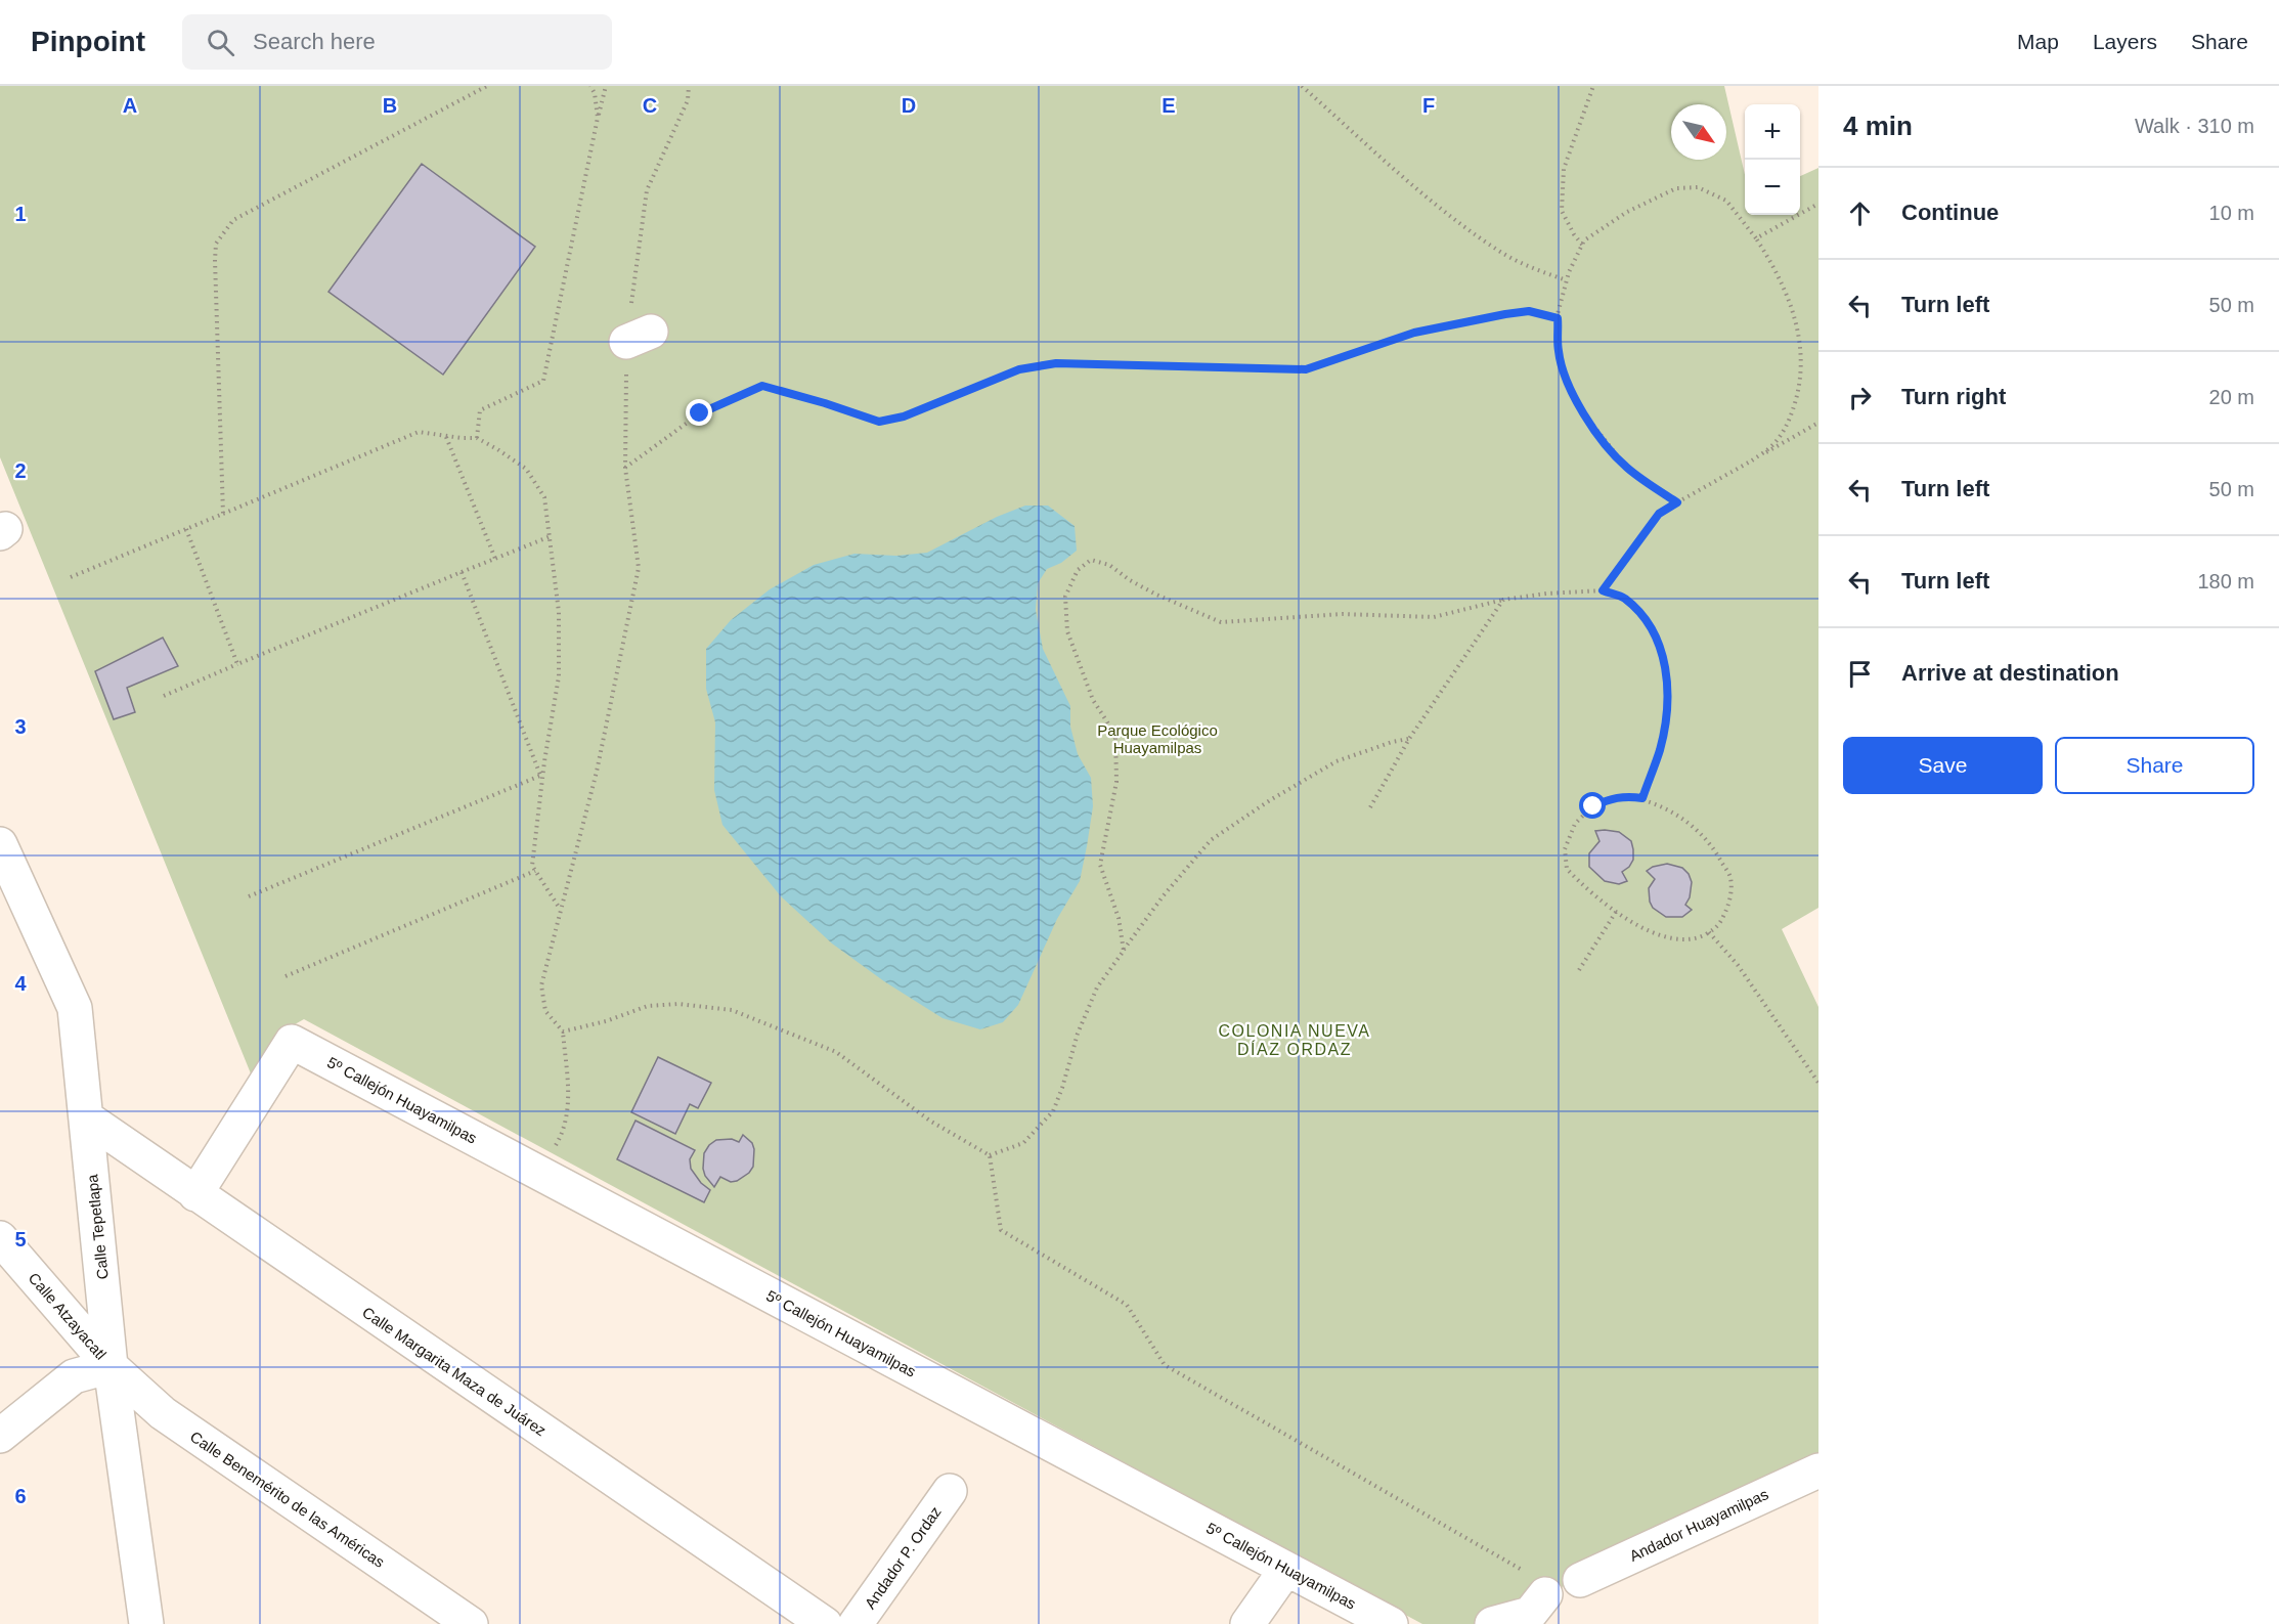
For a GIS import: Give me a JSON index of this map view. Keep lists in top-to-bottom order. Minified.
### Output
{"streets":{"street":["5º Callejón Huayamilpas","Calle Tepetlapa","Calle Atzayacatl","Calle Margarita Maza de Juárez","Calle Benemérito de las Américas","Andador Huayamilpas","Andador P. Ordaz"]},"crossings":[["5º Callejón Huayamilpas","Calle Margarita Maza de Juárez"],["Calle Tepetlapa","Calle Atzayacatl"],["Calle Tepetlapa","Calle Margarita Maza de Juárez"],["Calle Tepetlapa","Calle Benemérito de las Américas"],["Calle Atzayacatl","Calle Benemérito de las Américas"]],"districts":["COLONIA NUEVA DÍAZ ORDAZ"],"parks":["Parque Ecológico Huayamilpas"],"north":"bottom right","page":{"header":"Pinpoint","search":"Search here","nav":["Map","Layers","Share"],"heading":["4 min","Walk · 310 m"],"map_buttons":["+","−"],"list":[["Continue","10 m"],["Turn left","50 m"],["Turn right","20 m"],["Turn left","50 m"],["Turn left","180 m"],"Arrive at destination"],"buttons":["Save","Share"]},"grid":{"columns":["A","B","C","D","E","F"],"rows":["1","2","3","4","5","6"]}}
